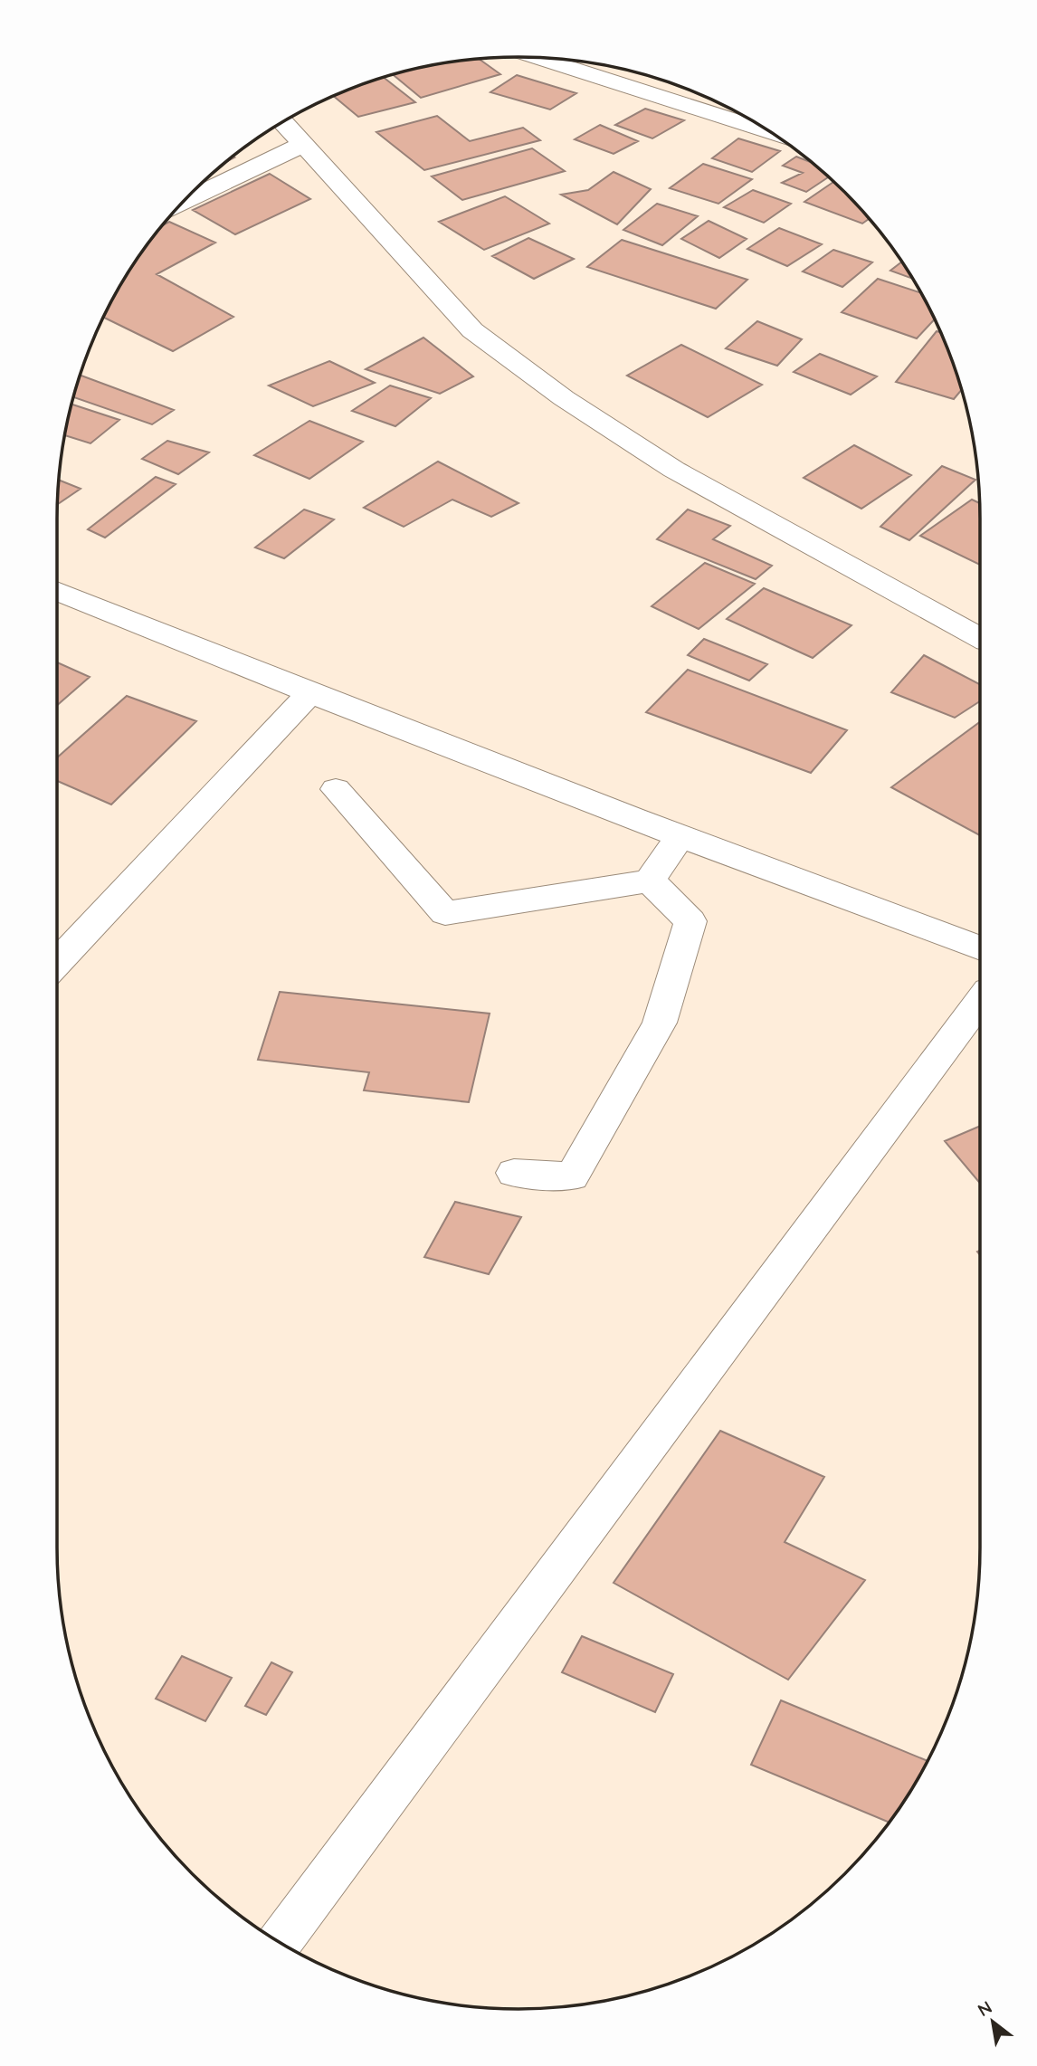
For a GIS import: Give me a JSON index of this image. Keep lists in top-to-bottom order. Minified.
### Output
{"north":"top left"}
